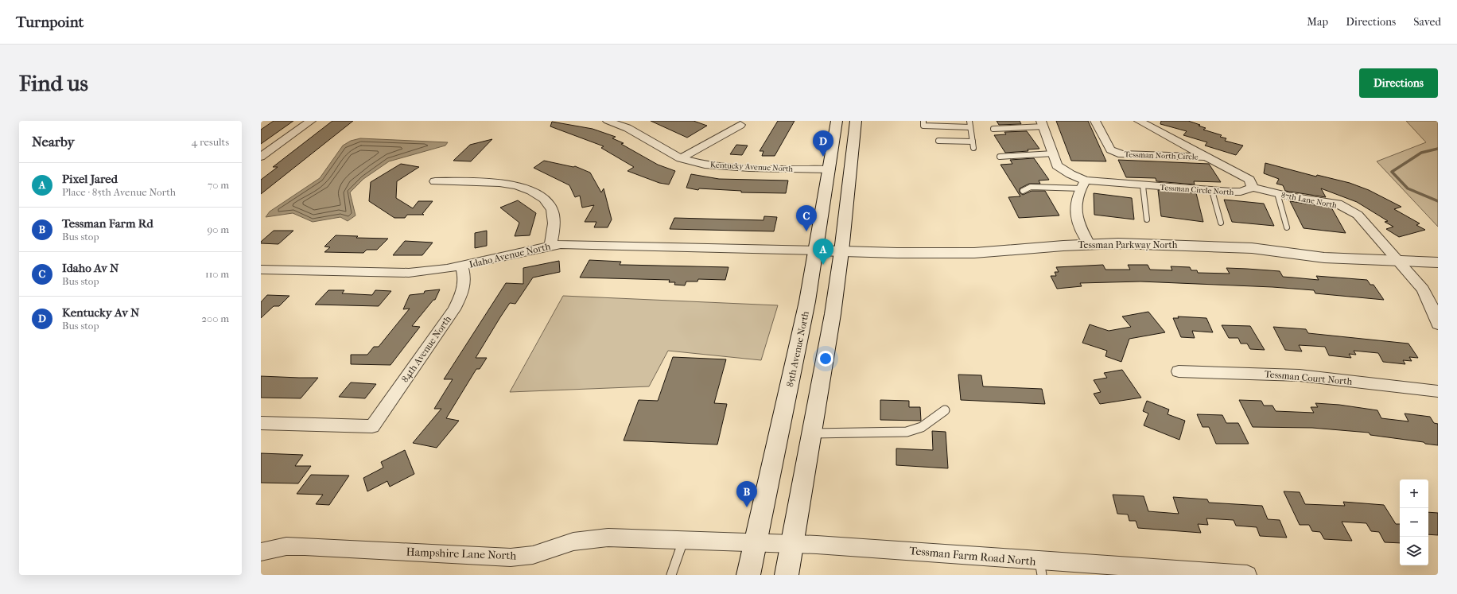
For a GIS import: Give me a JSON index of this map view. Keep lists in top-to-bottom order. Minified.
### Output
{"streets":{"main road":["Tessman Parkway North","85th Avenue North"],"street":["Tessman North Circle","Kentucky Avenue North","Tessman Circle North","87th Lane North","Idaho Avenue North","84th Avenue North","Tessman Court North","Hampshire Lane North","Tessman Farm Road North"]},"crossings":[["Kentucky Avenue North","85th Avenue North"],["Tessman Circle North","87th Lane North"],["87th Lane North","Tessman Parkway North"],["Tessman Parkway North","Idaho Avenue North"],["Tessman Parkway North","85th Avenue North"],["Idaho Avenue North","84th Avenue North"],["Idaho Avenue North","85th Avenue North"],["85th Avenue North","Hampshire Lane North"],["85th Avenue North","Tessman Farm Road North"],["Hampshire Lane North","Tessman Farm Road North"]],"page":{"header":"Turnpoint","nav":["Map","Directions","Saved"],"buttons":"Directions","title":"Find us","heading":["Nearby","4 results"],"pins":["D","C","A","B"],"list":[{"mark":"A","name":"Pixel Jared","note":"Place · 85th Avenue North","value":"70 m"},{"mark":"B","name":"Tessman Farm Rd","note":"Bus stop","value":"90 m"},{"mark":"C","name":"Idaho Av N","note":"Bus stop","value":"110 m"},{"mark":"D","name":"Kentucky Av N","note":"Bus stop","value":"200 m"}],"map_buttons":["+","−"]}}
